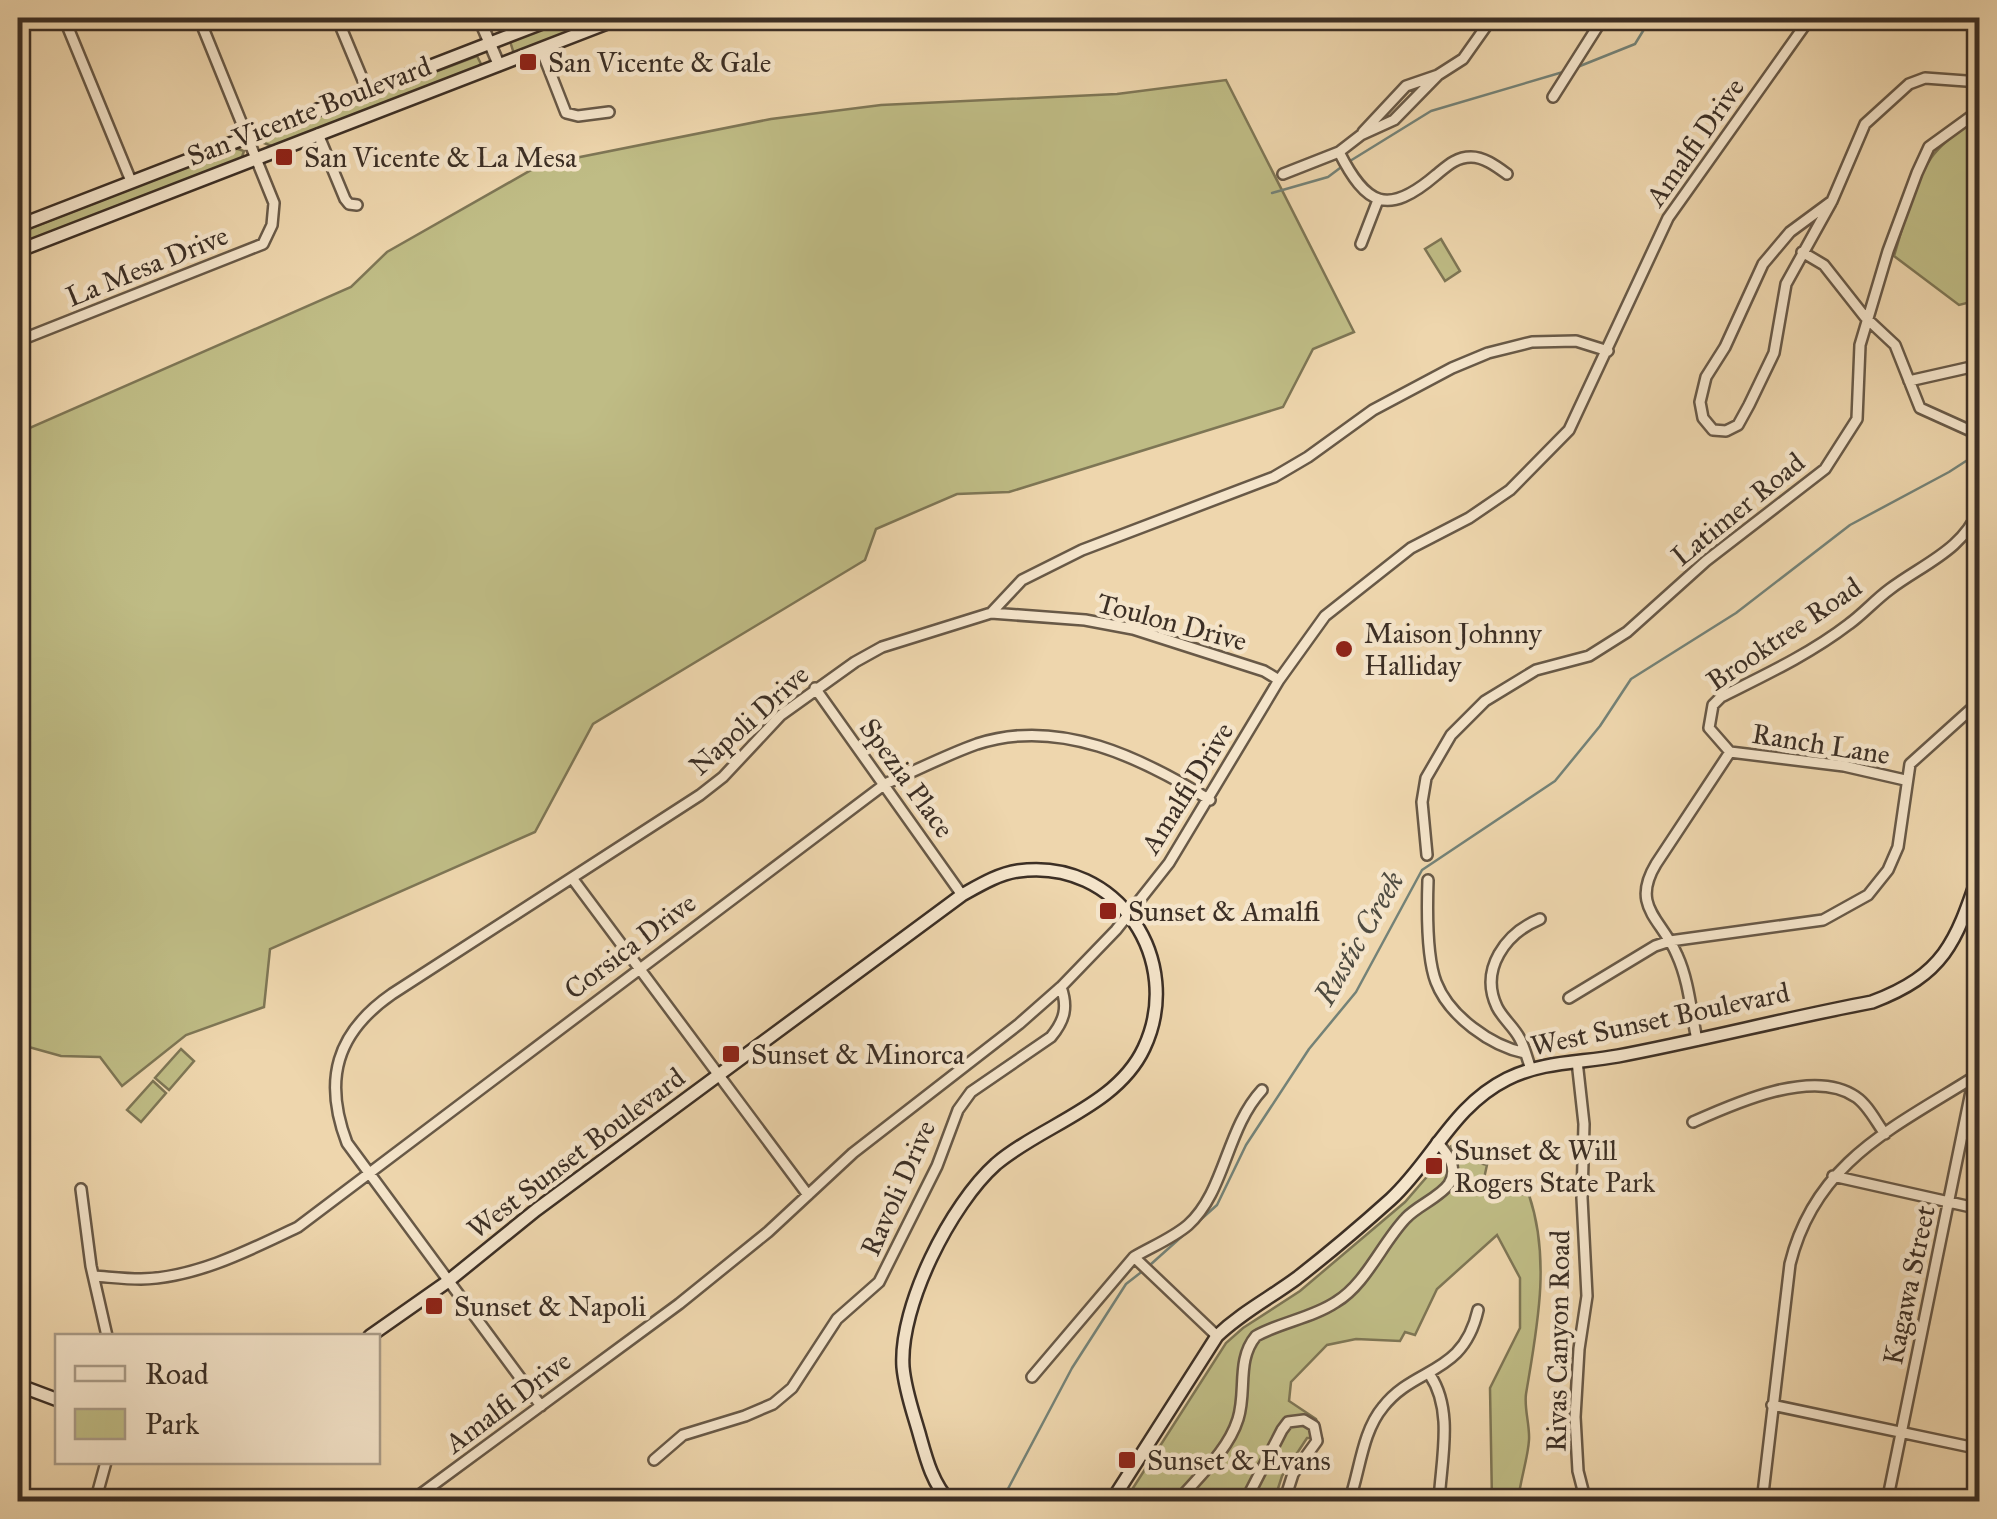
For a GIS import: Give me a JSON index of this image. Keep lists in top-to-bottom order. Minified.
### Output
{"streets":{"main road":["San Vicente Boulevard","West Sunset Boulevard"],"street":["Amalfi Drive","La Mesa Drive","Latimer Road","Toulon Drive","Brooktree Road","Napoli Drive","Ranch Lane","Spezia Place","Corsica Drive","Ravoli Drive","Kagawa Street","Rivas Canyon Road"]},"crossings":[["San Vicente Boulevard","La Mesa Drive"],["Amalfi Drive","Toulon Drive"],["Amalfi Drive","Napoli Drive"],["Amalfi Drive","Corsica Drive"],["Amalfi Drive","West Sunset Boulevard"],["Amalfi Drive","Ravoli Drive"],["Toulon Drive","Napoli Drive"],["Brooktree Road","Ranch Lane"],["Napoli Drive","Spezia Place"],["Napoli Drive","Corsica Drive"],["Napoli Drive","West Sunset Boulevard"],["Spezia Place","Corsica Drive"],["Spezia Place","West Sunset Boulevard"],["West Sunset Boulevard","Rivas Canyon Road"]],"water":["Rustic Creek"],"places":{"transit":["San Vicente & Gale","San Vicente & La Mesa","Sunset & Amalfi","Sunset & Minorca","Sunset & Will Rogers State Park","Sunset & Napoli","Sunset & Evans"],"other":["Maison Johnny Halliday"]},"legend":["Road","Park"]}
